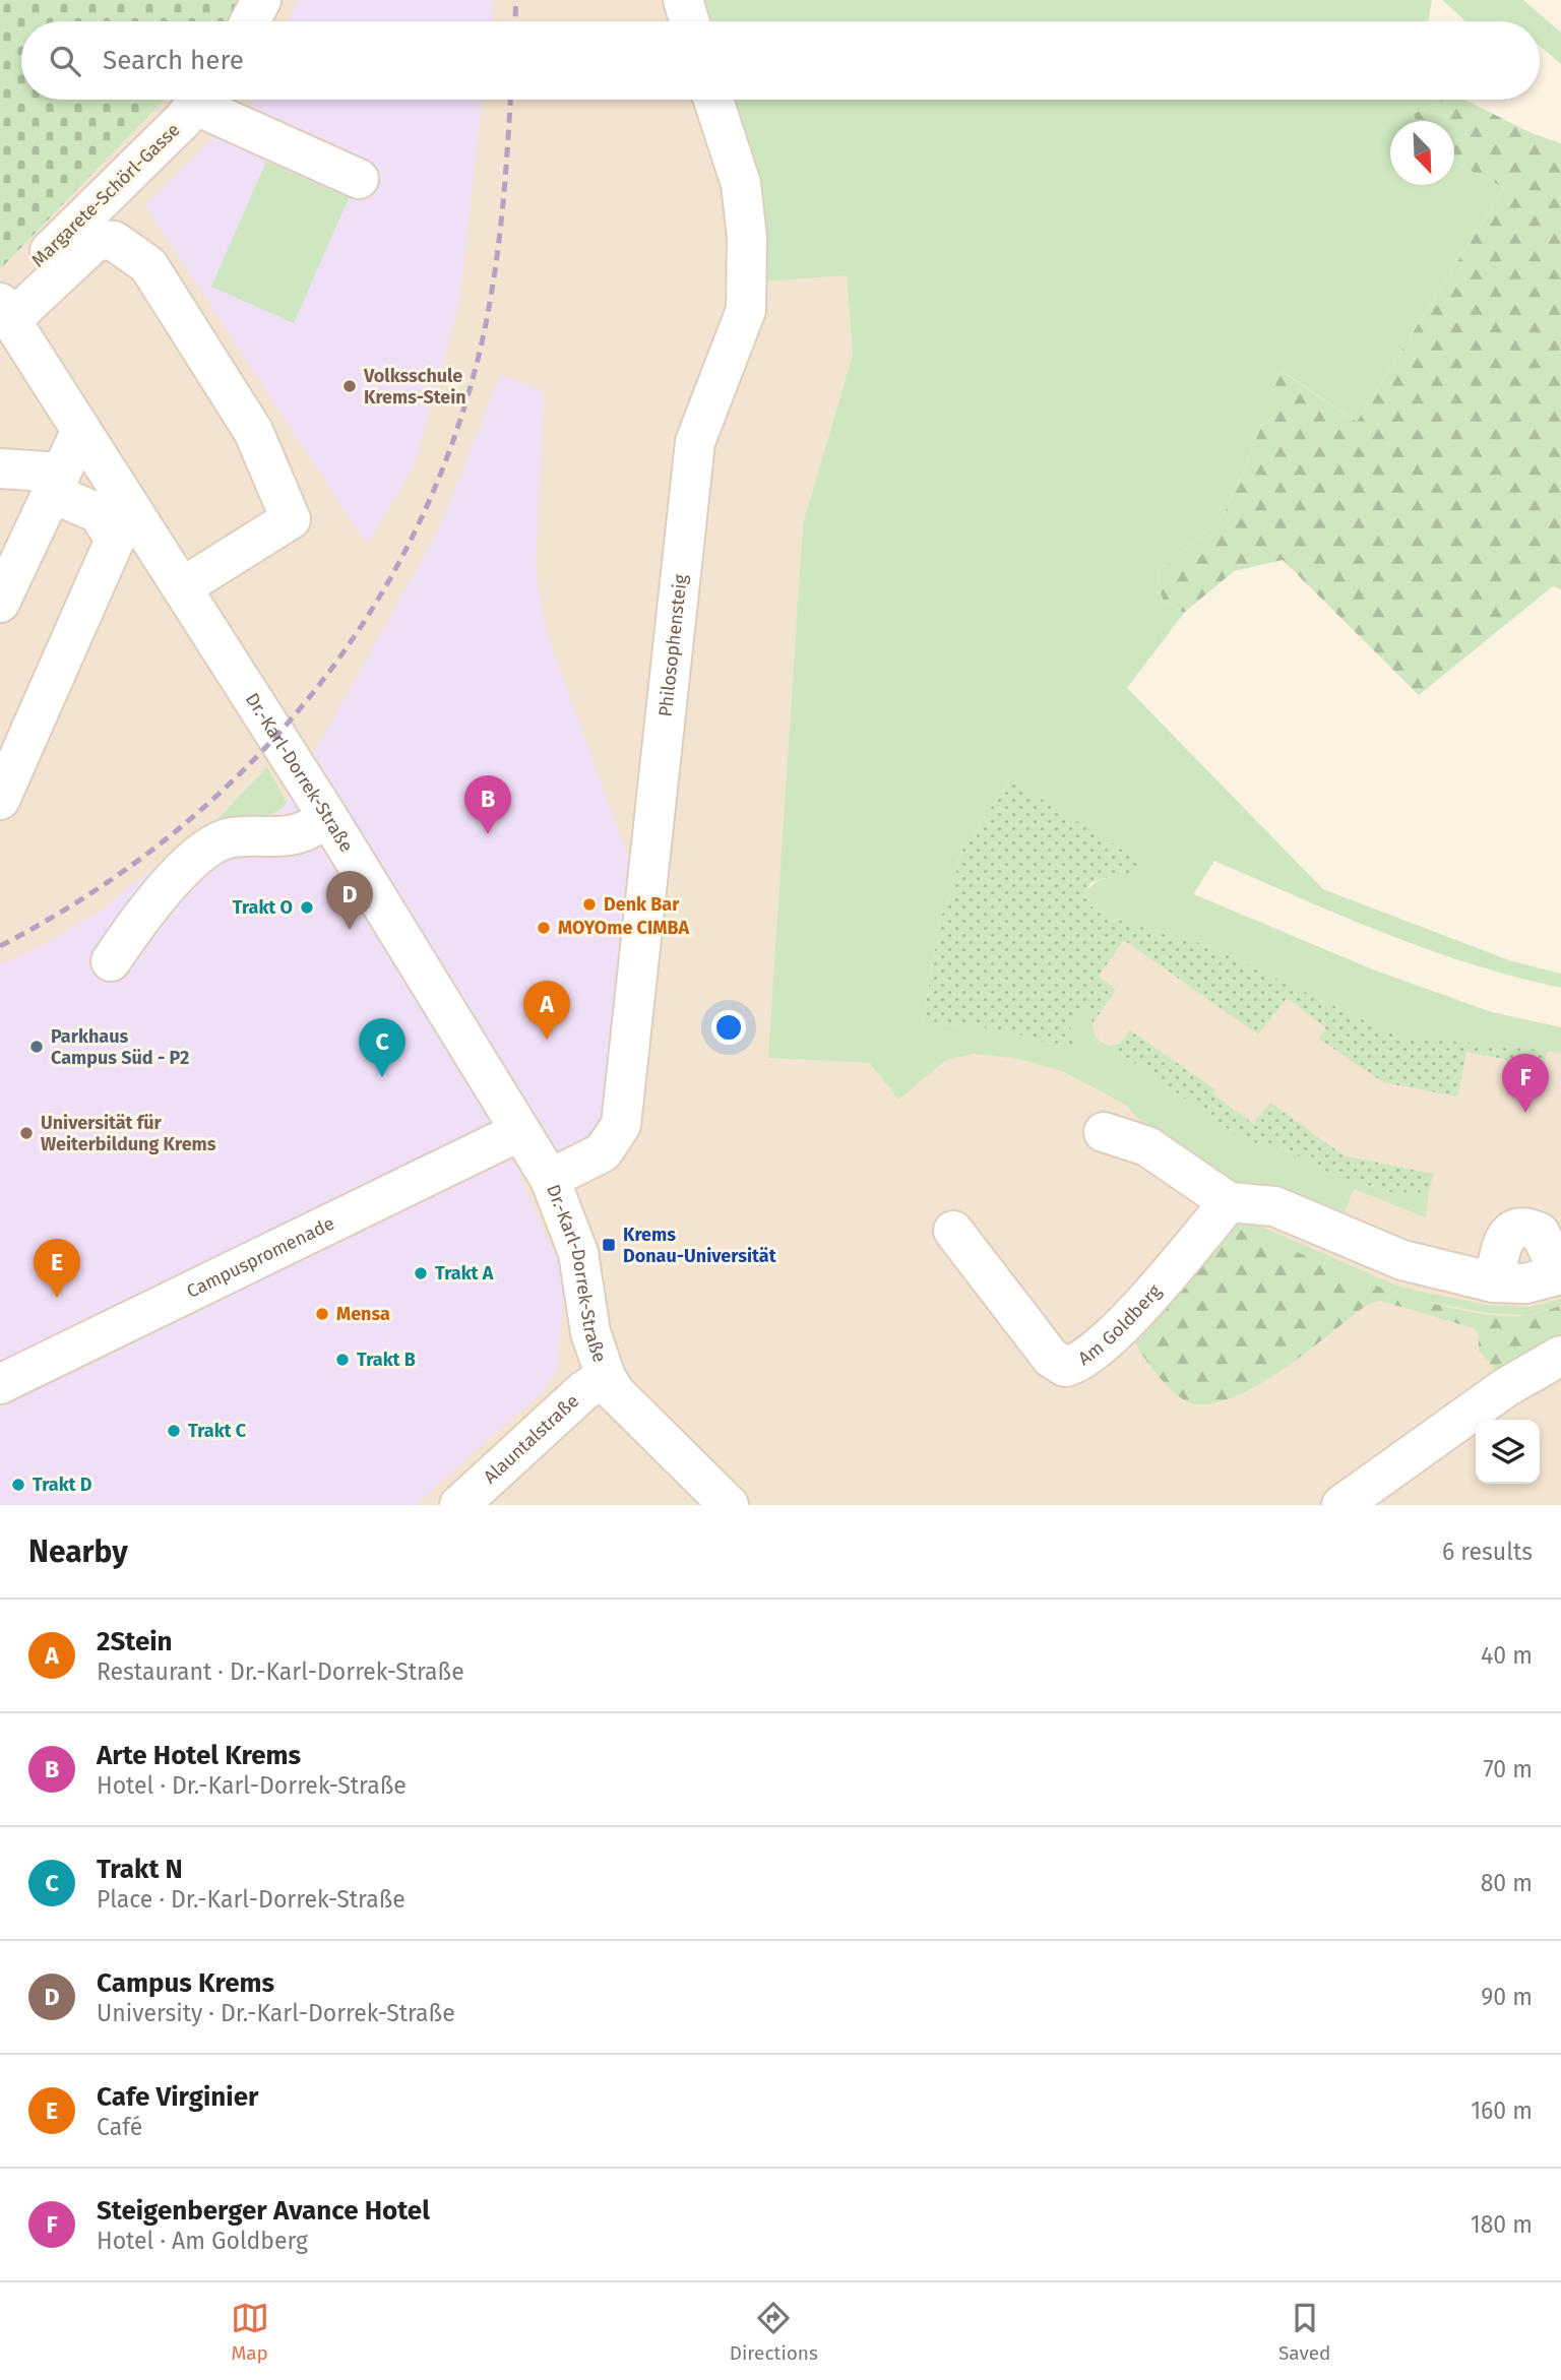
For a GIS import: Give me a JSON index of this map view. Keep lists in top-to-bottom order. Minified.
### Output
{"streets":{"street":["Margarete-Schörl-Gasse","Philosophensteig","Dr.-Karl-Dorrek-Straße","Campuspromenade","Am Goldberg","Alauntalstraße"]},"crossings":[["Margarete-Schörl-Gasse","Dr.-Karl-Dorrek-Straße"],["Philosophensteig","Dr.-Karl-Dorrek-Straße"],["Dr.-Karl-Dorrek-Straße","Campuspromenade"],["Dr.-Karl-Dorrek-Straße","Alauntalstraße"]],"places":{"other":["Volksschule Krems-Stein","Denk Bar","Trakt O","MOYOme CIMBA","Parkhaus Campus Süd - P2","Universität für Weiterbildung Krems","Trakt A","Mensa","Trakt B","Trakt C","Trakt D"],"transit":["Krems Donau-Universität"]},"north":"bottom right","page":{"search":"Search here","pins":["B","D","A","C","F","E"],"heading":["Nearby","6 results"],"list":[{"mark":"A","name":"2Stein","note":"Restaurant · Dr.-Karl-Dorrek-Straße","value":"40 m"},{"mark":"B","name":"Arte Hotel Krems","note":"Hotel · Dr.-Karl-Dorrek-Straße","value":"70 m"},{"mark":"C","name":"Trakt N","note":"Place · Dr.-Karl-Dorrek-Straße","value":"80 m"},{"mark":"D","name":"Campus Krems","note":"University · Dr.-Karl-Dorrek-Straße","value":"90 m"},{"mark":"E","name":"Cafe Virginier","note":"Café","value":"160 m"},{"mark":"F","name":"Steigenberger Avance Hotel","note":"Hotel · Am Goldberg","value":"180 m"}],"nav":["Map","Directions","Saved"]}}
